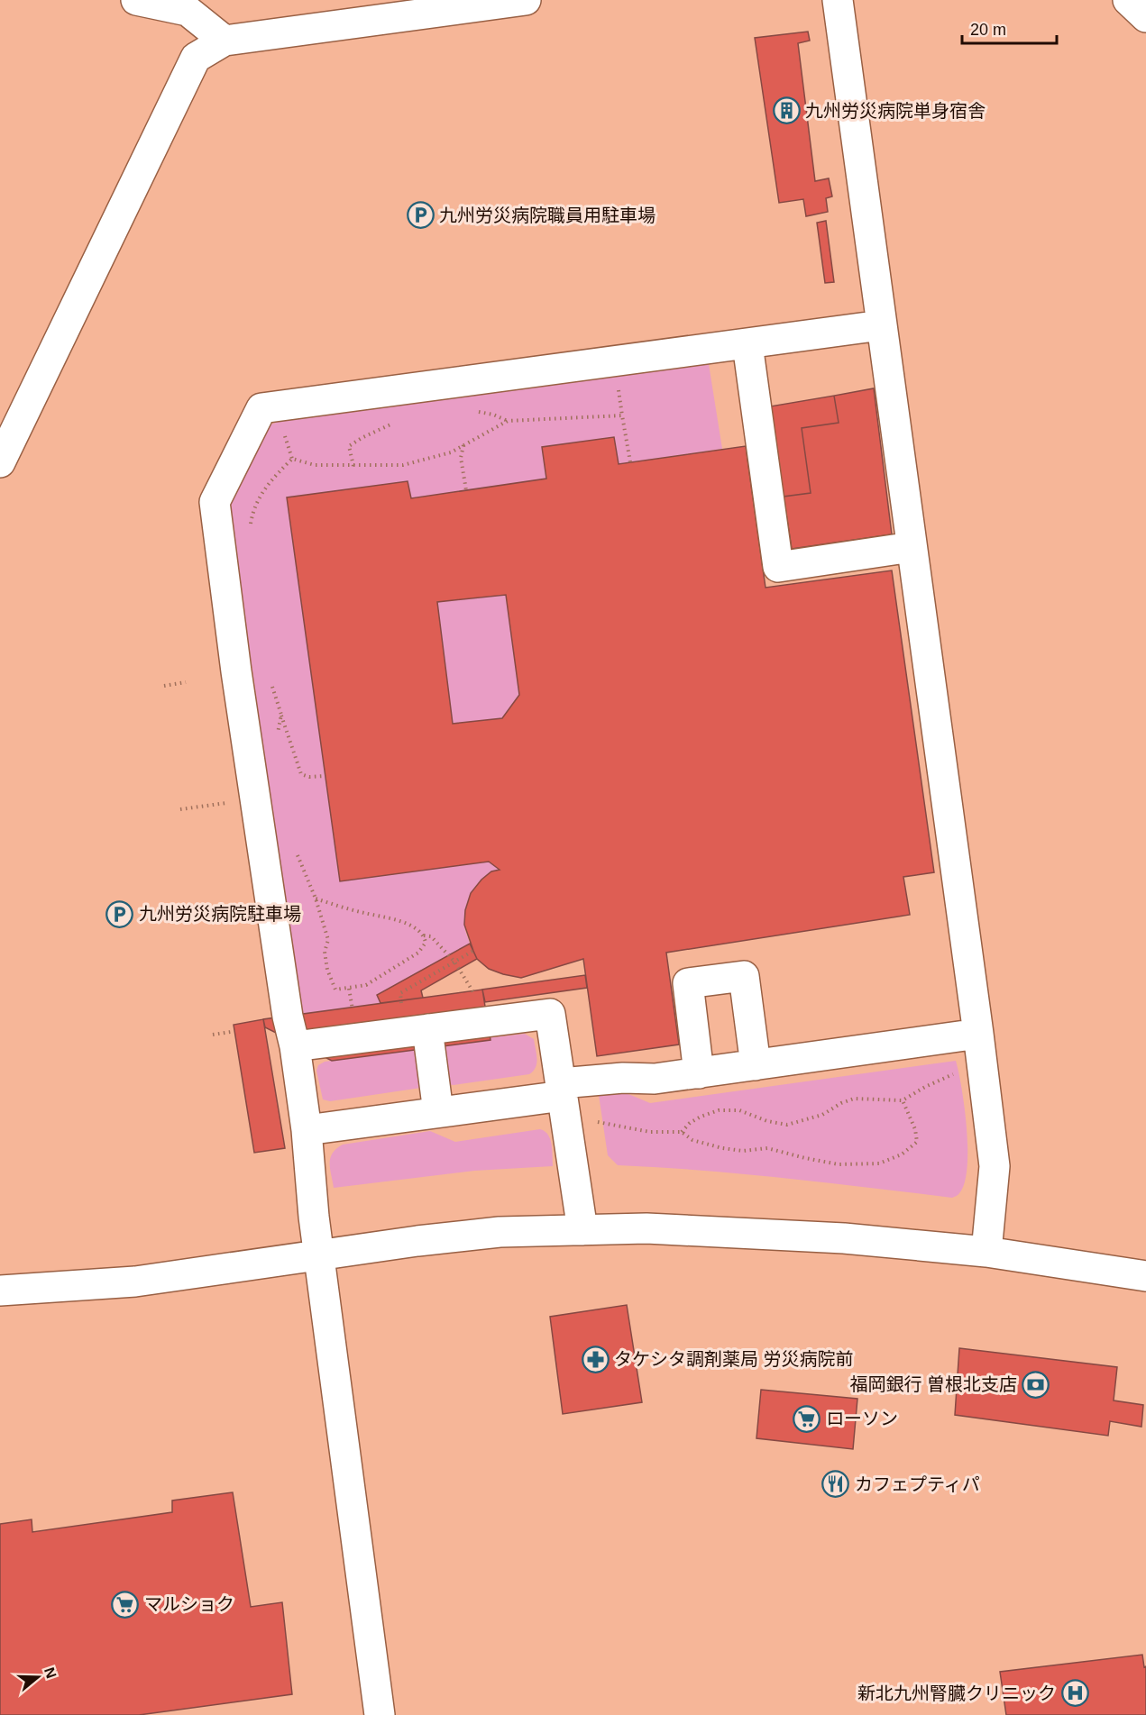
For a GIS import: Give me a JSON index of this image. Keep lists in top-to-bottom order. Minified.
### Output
{"places":{"building":["九州労災病院単身宿舎"],"parking":["九州労災病院職員用駐車場","九州労災病院駐車場"],"pharmacy":["タケシタ調剤薬局 労災病院前"],"bank":["福岡銀行 曽根北支店"],"supermarket":["ローソン","マルショク"],"restaurant":["カフェプティパ"],"hospital":["新北九州腎臓クリニック"]},"scale_bar":"20 m","north":"right"}
